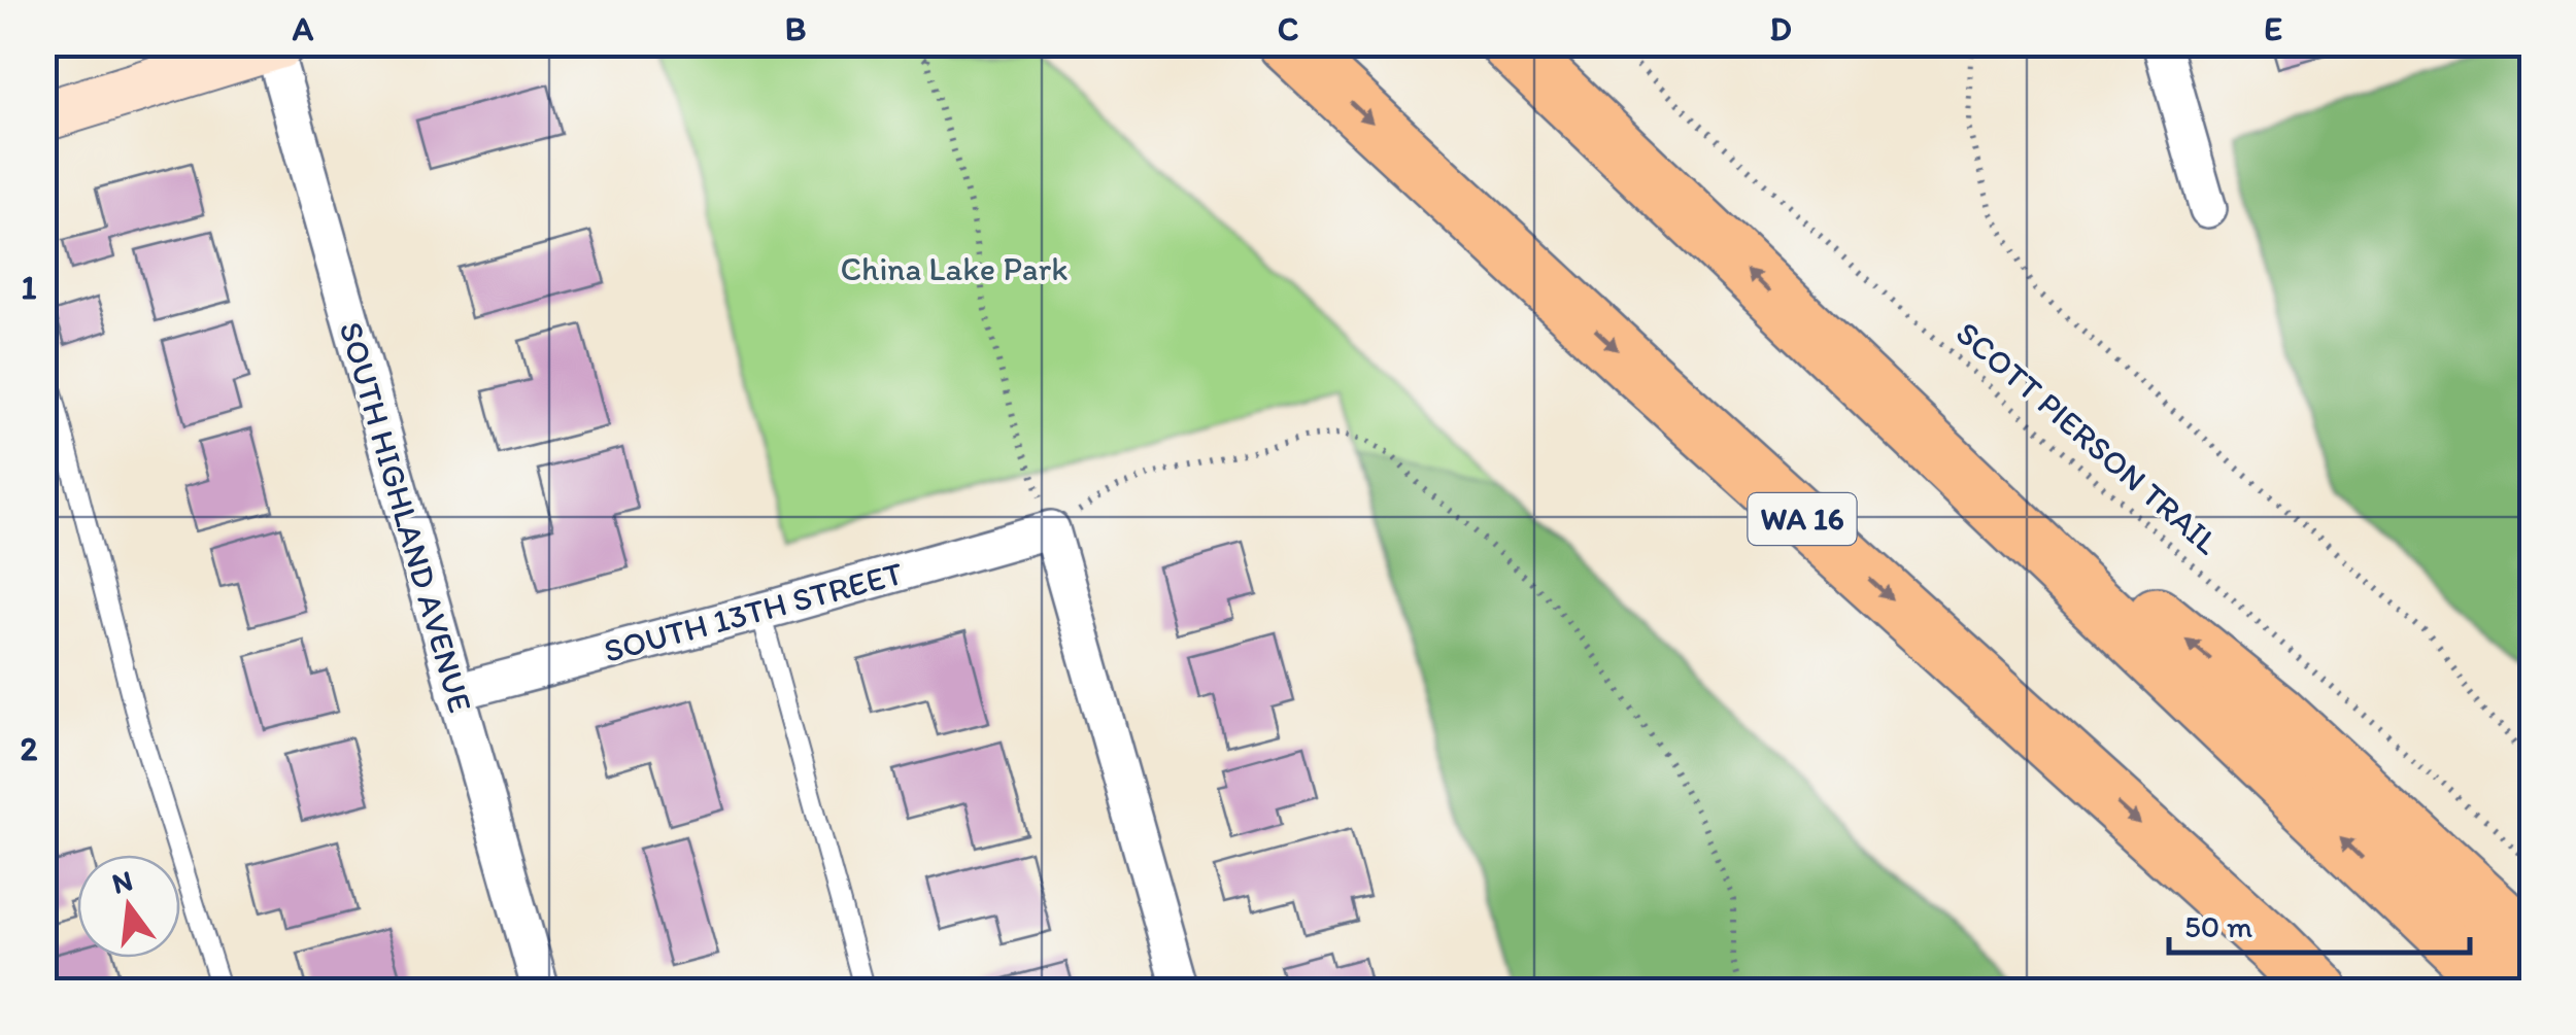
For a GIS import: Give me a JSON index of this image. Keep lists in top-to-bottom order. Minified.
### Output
{"streets":{"highway":["WA 16"],"street":["SOUTH HIGHLAND AVENUE","SOUTH 13TH STREET"],"path":["SCOTT PIERSON TRAIL"]},"crossings":[["SOUTH HIGHLAND AVENUE","SOUTH 13TH STREET"]],"parks":["China Lake Park"],"scale_bar":"50 m","north":"top","grid":{"columns":["A","B","C","D","E"],"rows":["1","2"]}}
